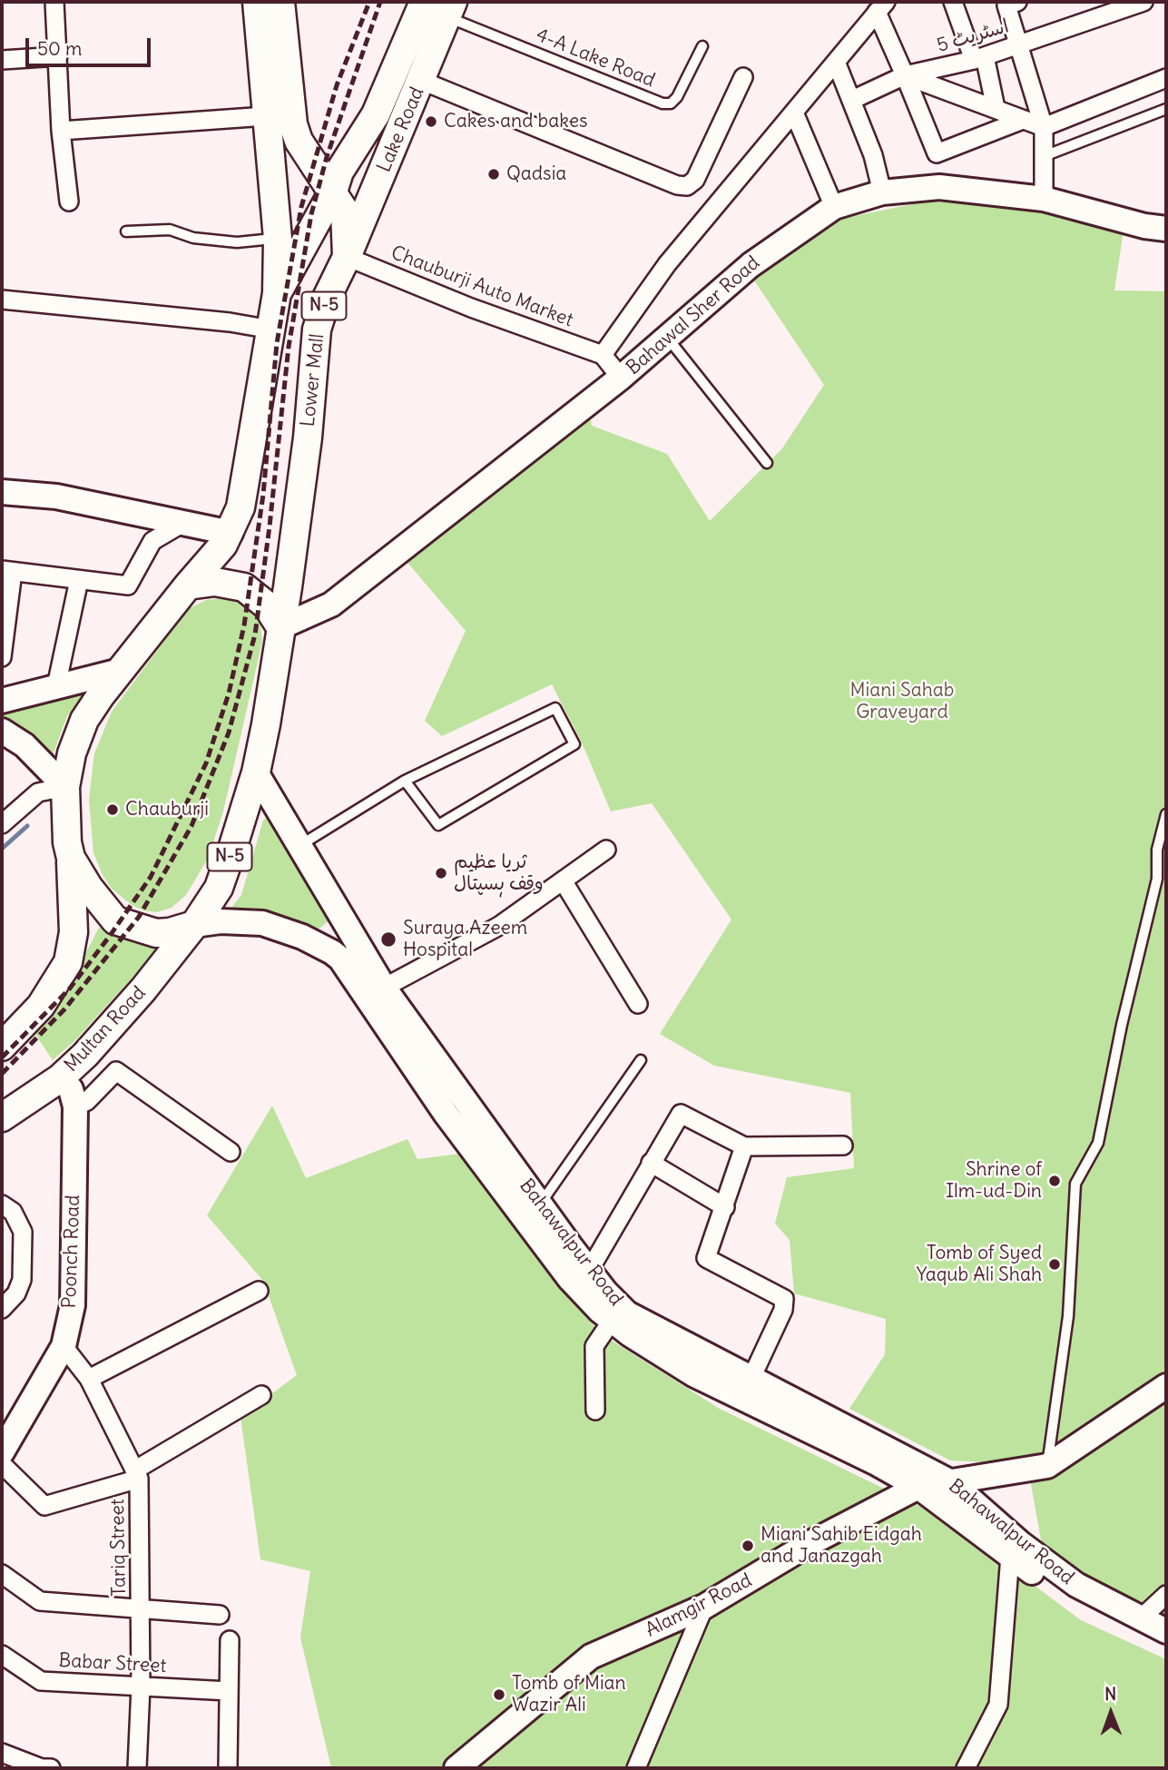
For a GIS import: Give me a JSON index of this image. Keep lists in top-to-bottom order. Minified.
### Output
{"streets":{"main road":["Lake Road","N-5","Bahawal Sher Road","Lower Mall","Multan Road","Bahawalpur Road","Poonch Road","Alamgir Road"],"street":["اسٹریٹ 5","Chauburji Auto Market","Tariq Street","Babar Street"],"lane":["4-A Lake Road"]},"crossings":[["4-A Lake Road","Lake Road"],["Lake Road","Chauburji Auto Market"],["Lake Road","Lower Mall"],["Chauburji Auto Market","Lower Mall"],["N-5","Bahawal Sher Road"],["N-5","Lower Mall"],["N-5","Multan Road"],["N-5","Bahawalpur Road"],["Bahawal Sher Road","Lower Mall"],["Multan Road","Bahawalpur Road"],["Multan Road","Poonch Road"],["Bahawalpur Road","Alamgir Road"],["Poonch Road","Tariq Street"],["Tariq Street","Babar Street"]],"parks":["Miani Sahab Graveyard"],"places":["Cakes and bakes","Qadsia","Chauburji","ثریا عظیم وقف ہسپتال","Suraya Azeem Hospital","Shrine of Ilm-ud-Din","Tomb of Syed Yaqub Ali Shah","Miani Sahib Eidgah and Janazgah","Tomb of Mian Wazir Ali"],"scale_bar":"50 m","north":"top"}
